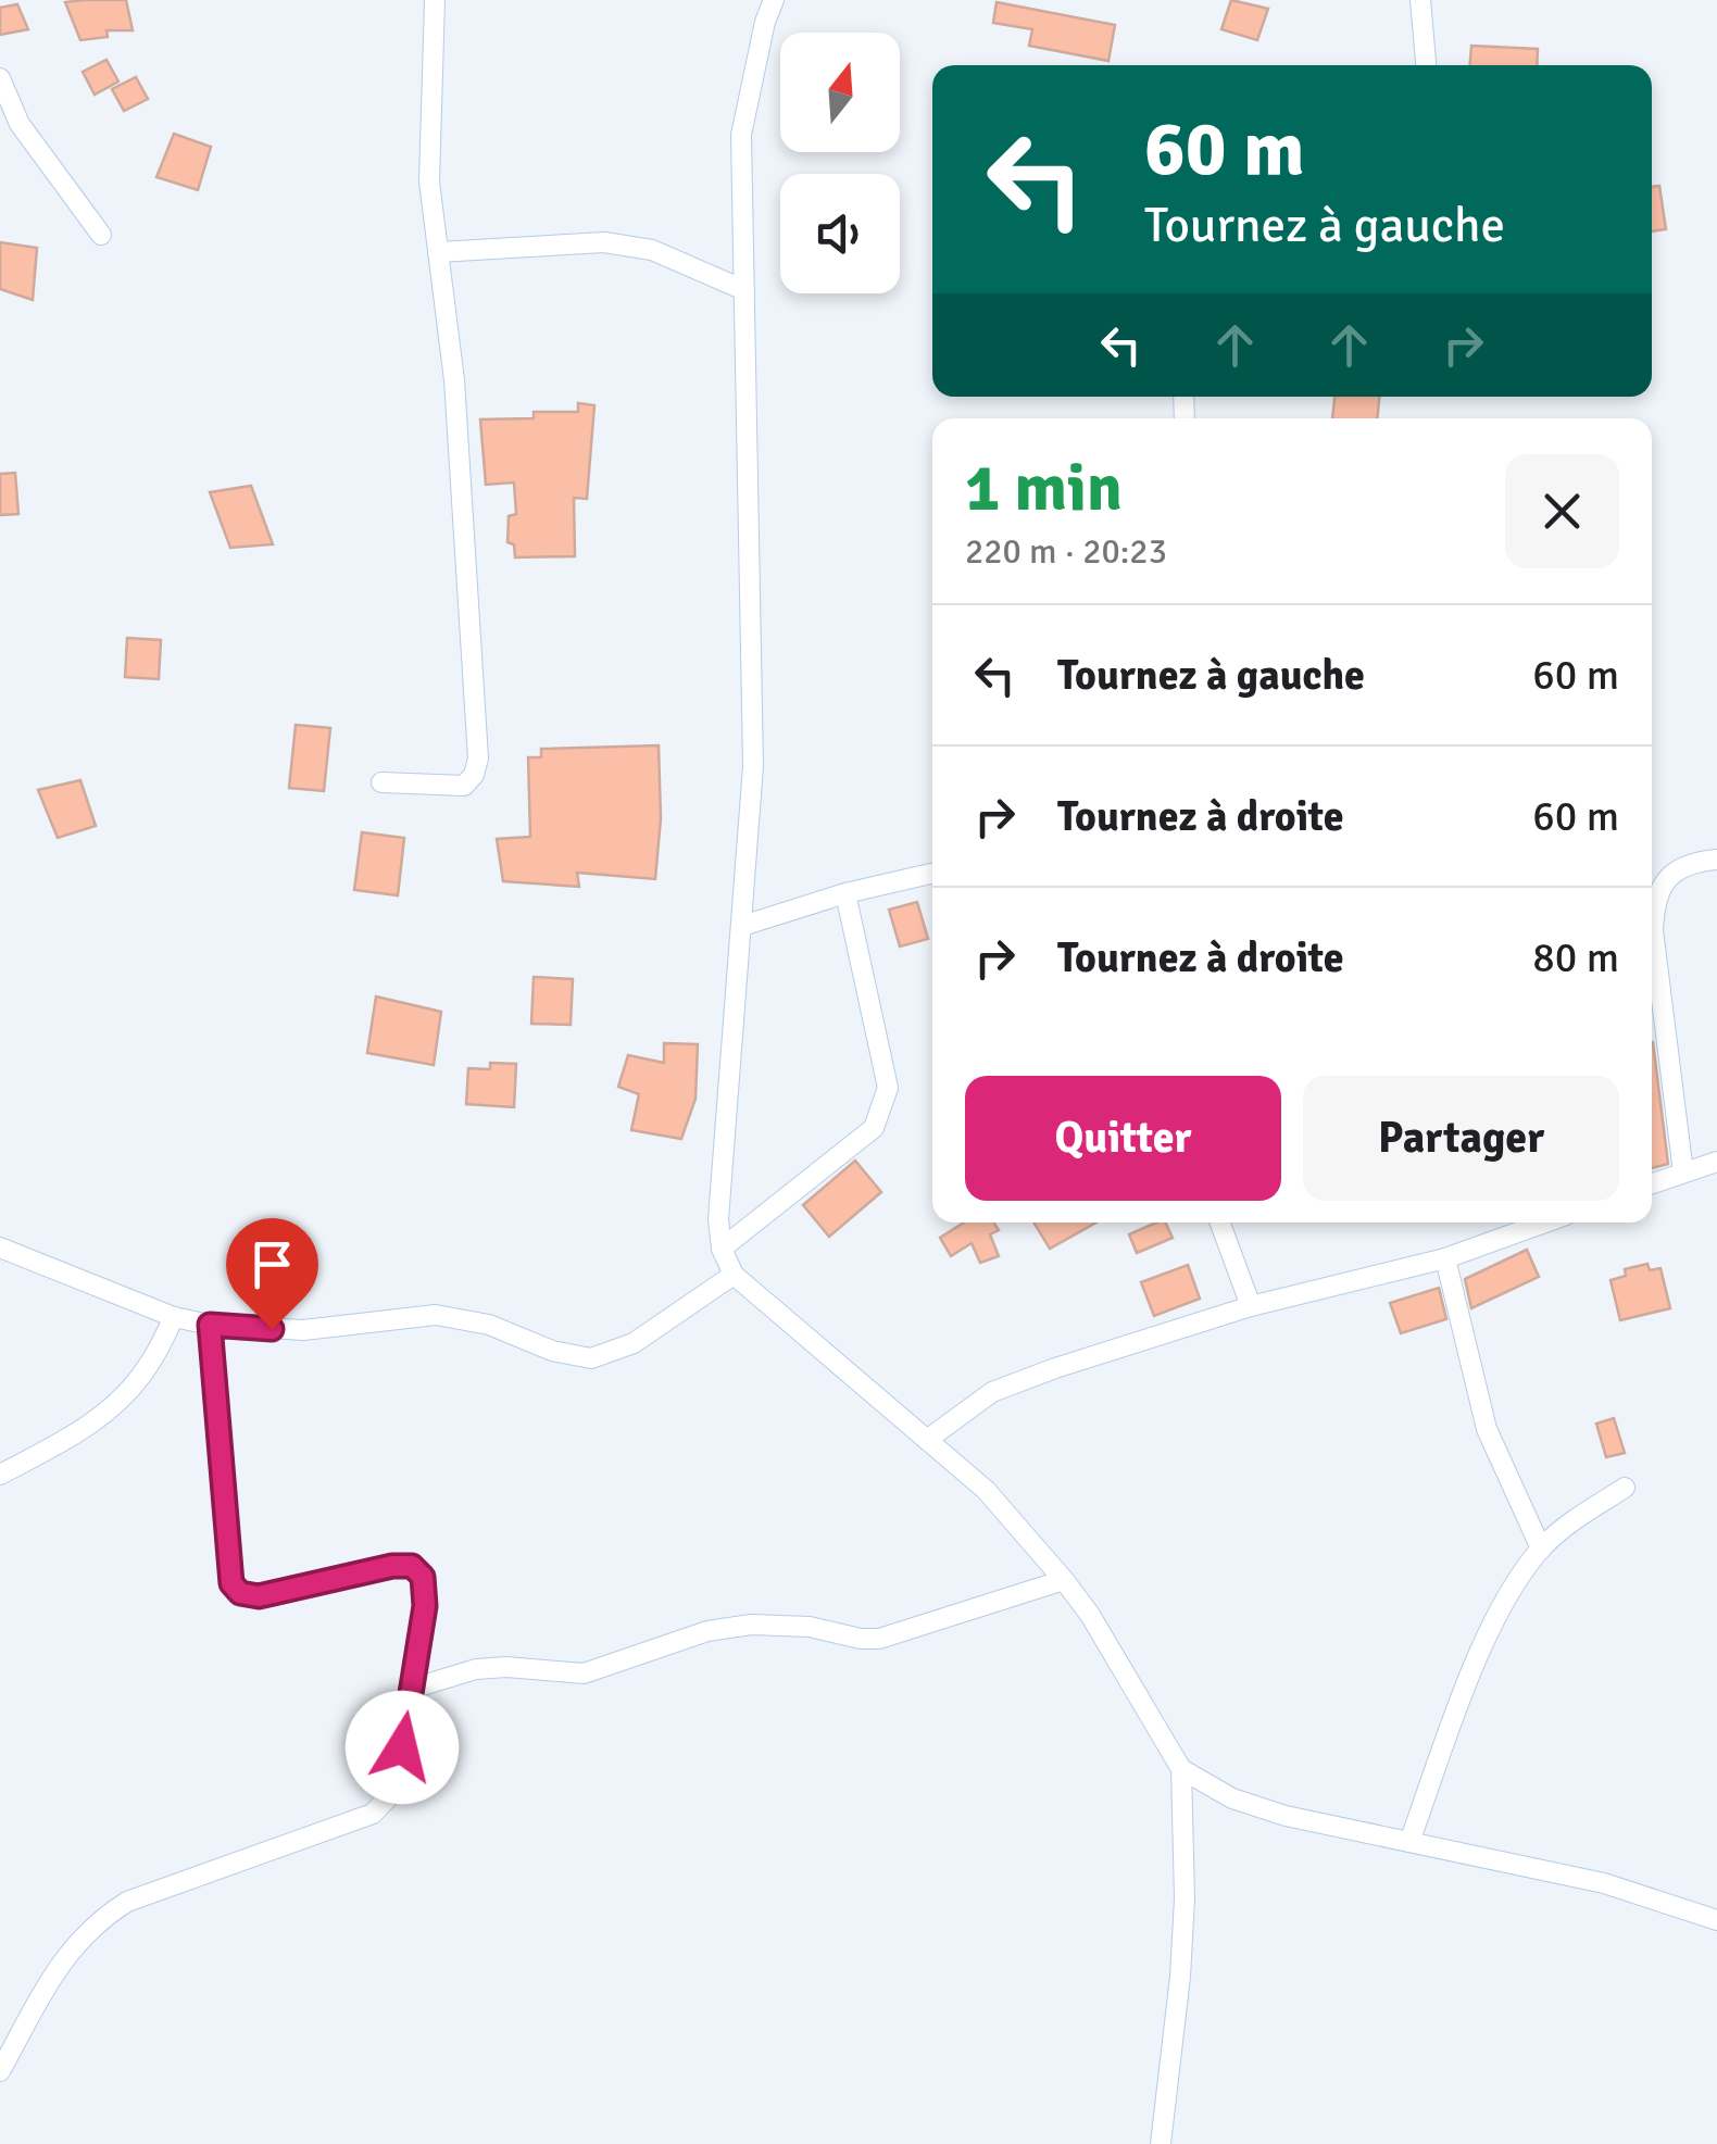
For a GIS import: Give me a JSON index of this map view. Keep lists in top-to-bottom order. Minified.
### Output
{"north":"top","page":{"turn":["60 m","Tournez à gauche"],"heading":["1 min","220 m · 20:23"],"list":[{"name":"Tournez à gauche","value":"60 m"},{"name":"Tournez à droite","value":"60 m"},{"name":"Tournez à droite","value":"80 m"}],"buttons":["Quitter","Partager"]}}
